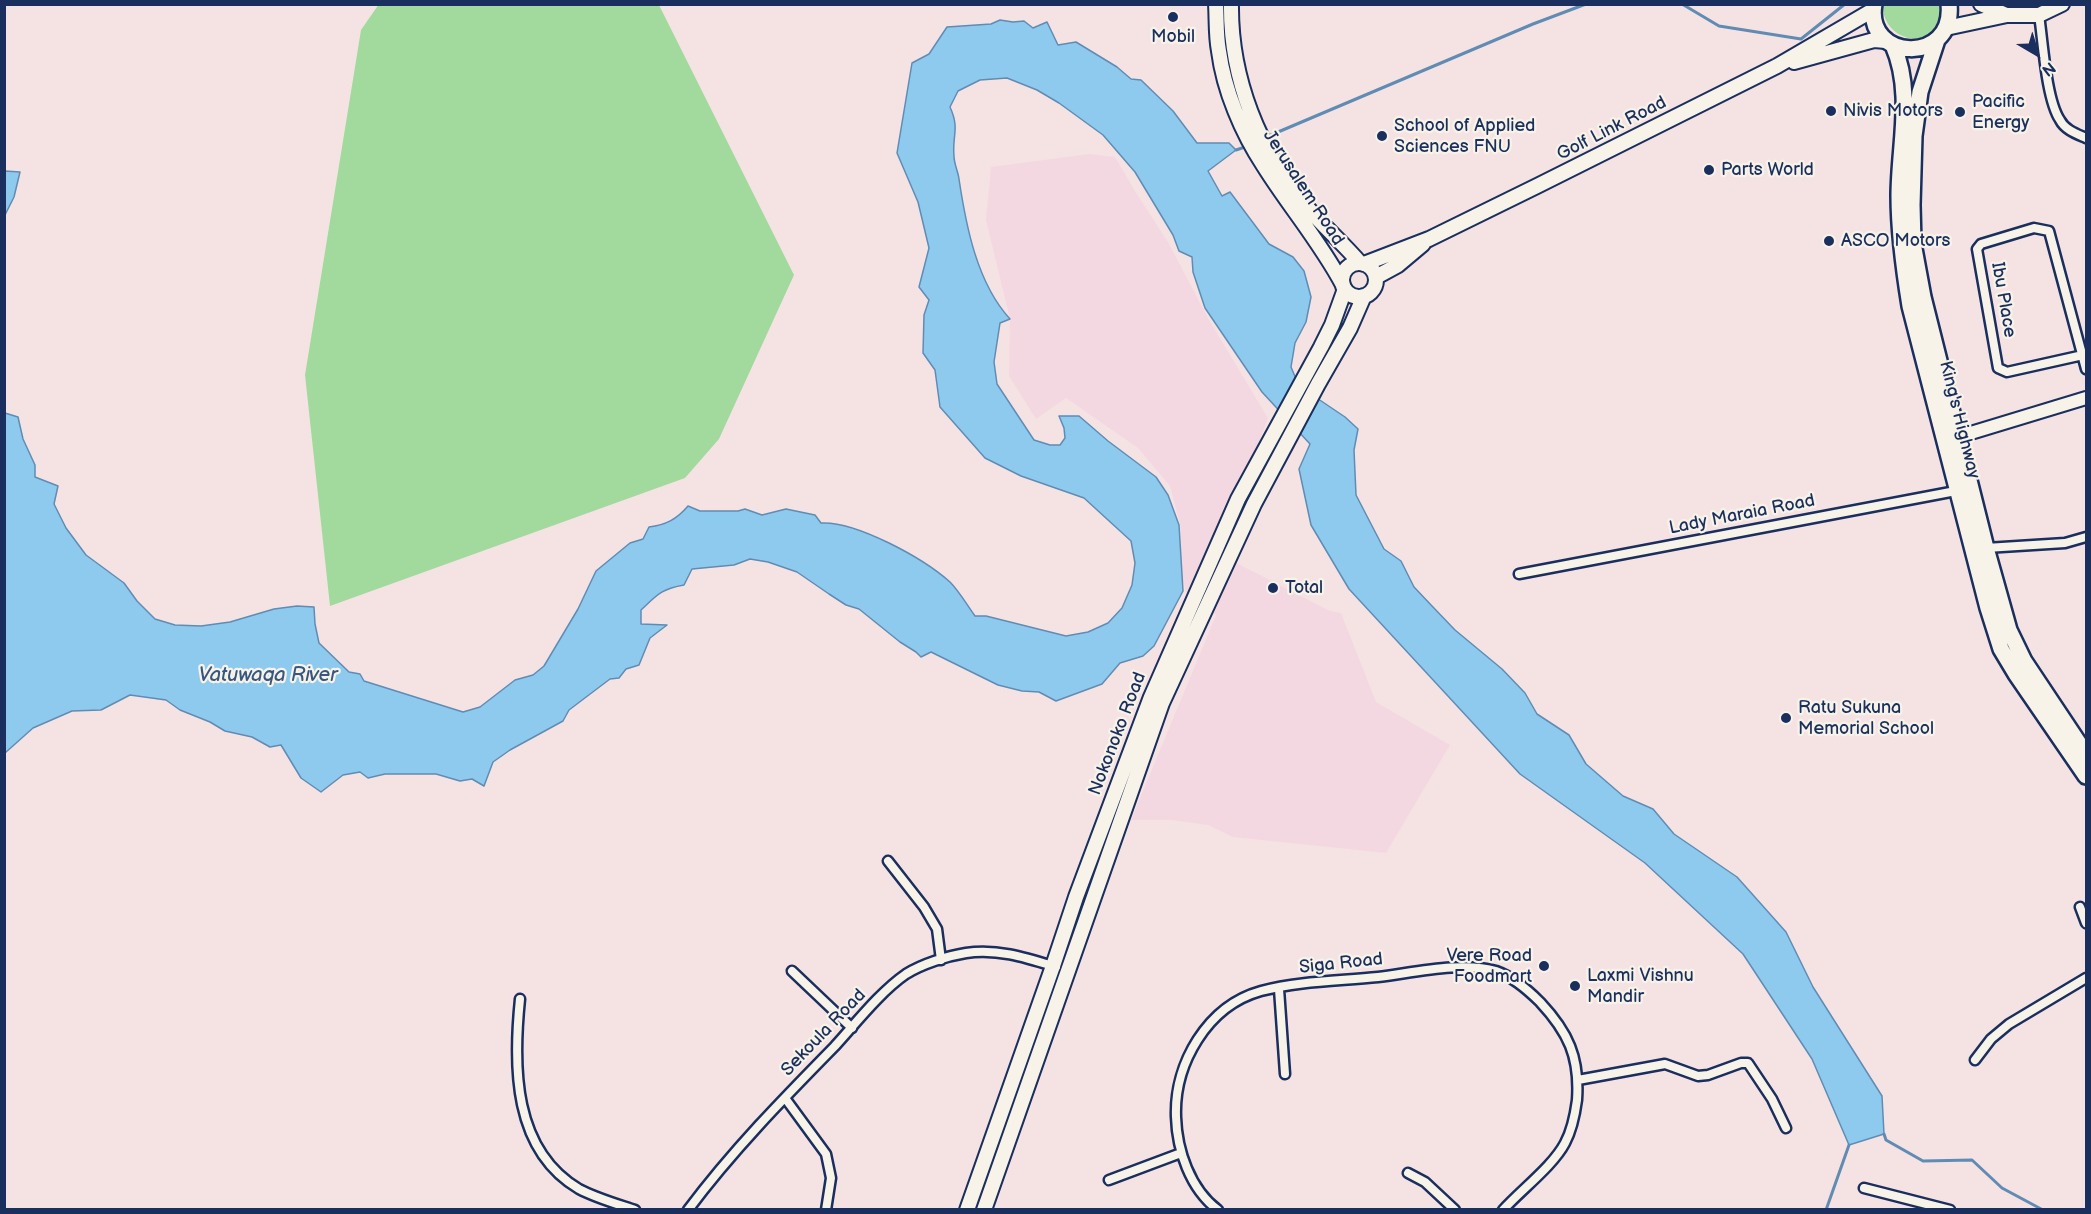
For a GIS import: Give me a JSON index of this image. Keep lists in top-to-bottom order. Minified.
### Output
{"streets":{"highway":["King's Highway"],"main road":["Golf Link Road","Jerusalem Road","Nokonoko Road"],"street":["Ibu Place","Lady Maraia Road","Siga Road","Sekoula Road"]},"crossings":[["Golf Link Road","Jerusalem Road"],["Golf Link Road","King's Highway"],["Golf Link Road","Nokonoko Road"],["Jerusalem Road","Nokonoko Road"],["King's Highway","Lady Maraia Road"],["Nokonoko Road","Sekoula Road"]],"water":["Vatuwaqa River"],"places":["Mobil","Nivis Motors","Pacific Energy","School of Applied Sciences FNU","Parts World","ASCO Motors","Total","Ratu Sukuna Memorial School","Vere Road Foodmart","Laxmi Vishnu Mandir"],"north":"bottom right"}
